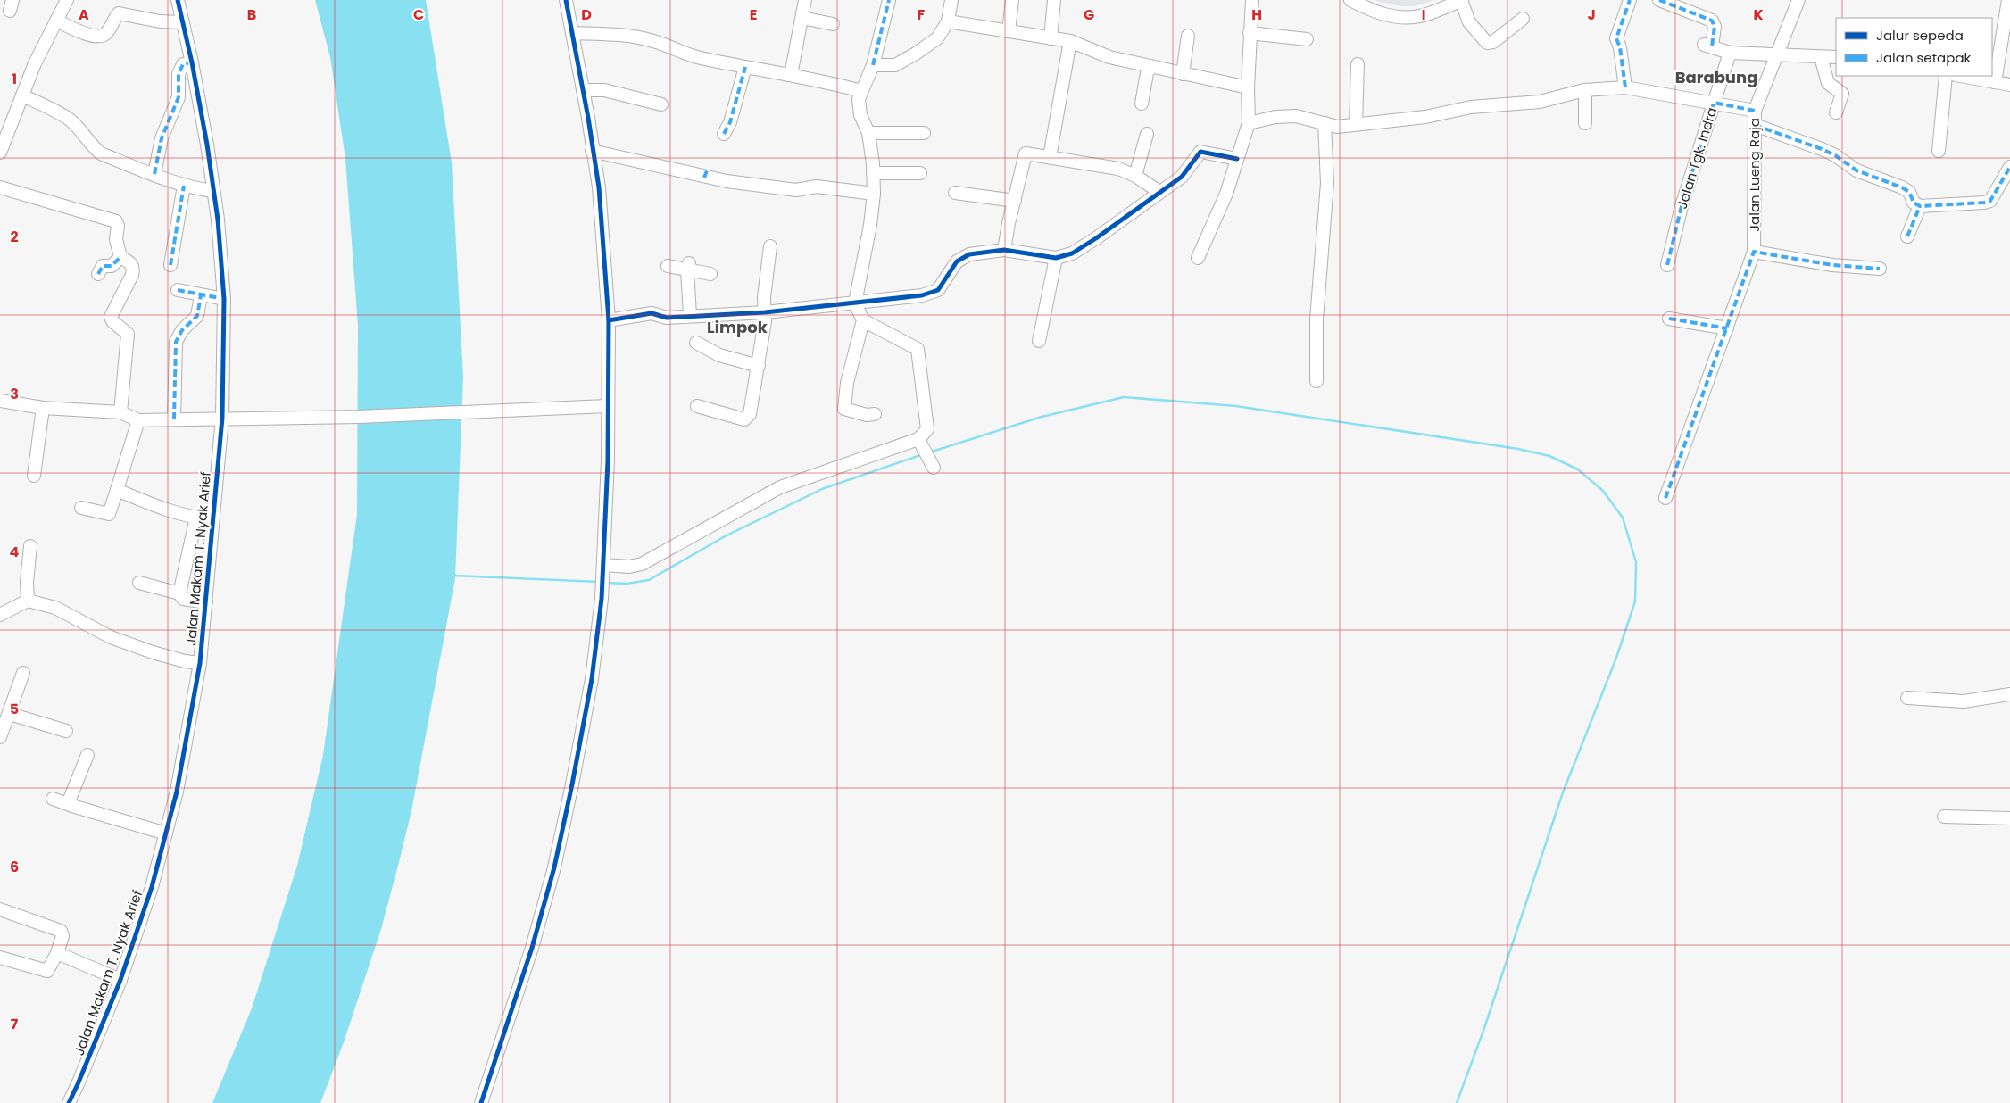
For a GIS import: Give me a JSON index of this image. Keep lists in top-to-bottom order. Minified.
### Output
{"streets":{"street":["Jalan Tgk. Indra","Jalan Lueng Raja","Jalan Makam T. Nyak Arief"]},"districts":["Barabung","Limpok"],"legend":["Jalur sepeda","Jalan setapak"],"grid":{"columns":["A","B","C","D","E","F","G","H","I","J","K"],"rows":["1","2","3","4","5","6","7"]}}
